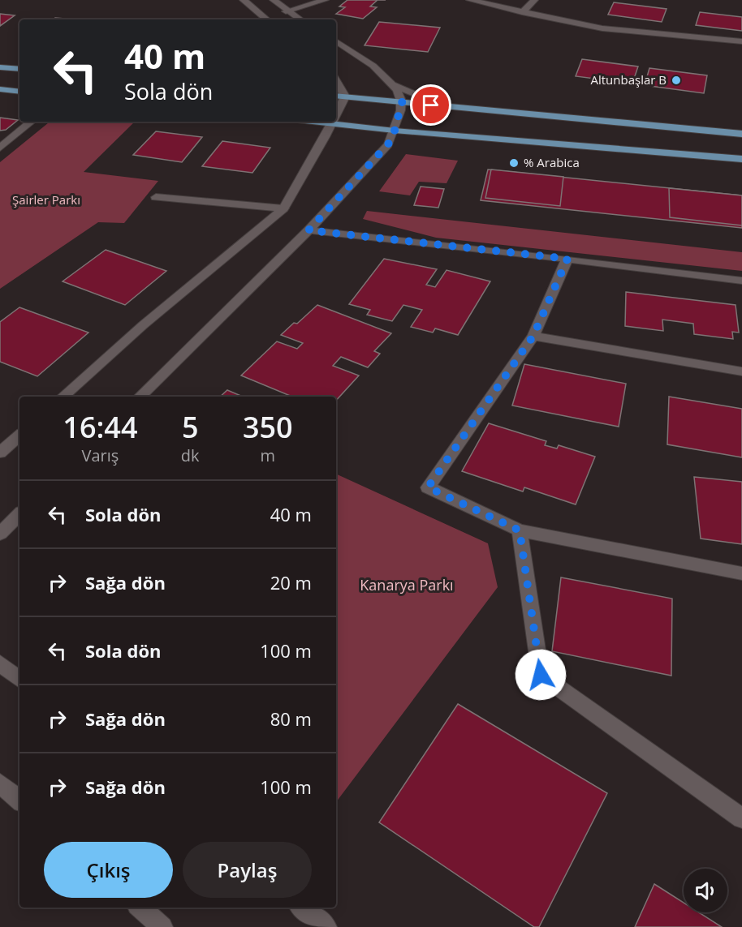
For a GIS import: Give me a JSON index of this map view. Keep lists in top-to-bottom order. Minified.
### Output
{"parks":["Şairler Parkı","Kanarya Parkı"],"places":["Altunbaşlar B","% Arabica"],"page":{"turn":["40 m","Sola dön"],"eta":["16:44","Varış","5","dk","350","m"],"list":[{"name":"Sola dön","value":"40 m"},{"name":"Sağa dön","value":"20 m"},{"name":"Sola dön","value":"100 m"},{"name":"Sağa dön","value":"80 m"},{"name":"Sağa dön","value":"100 m"}],"buttons":["Çıkış","Paylaş"]}}
